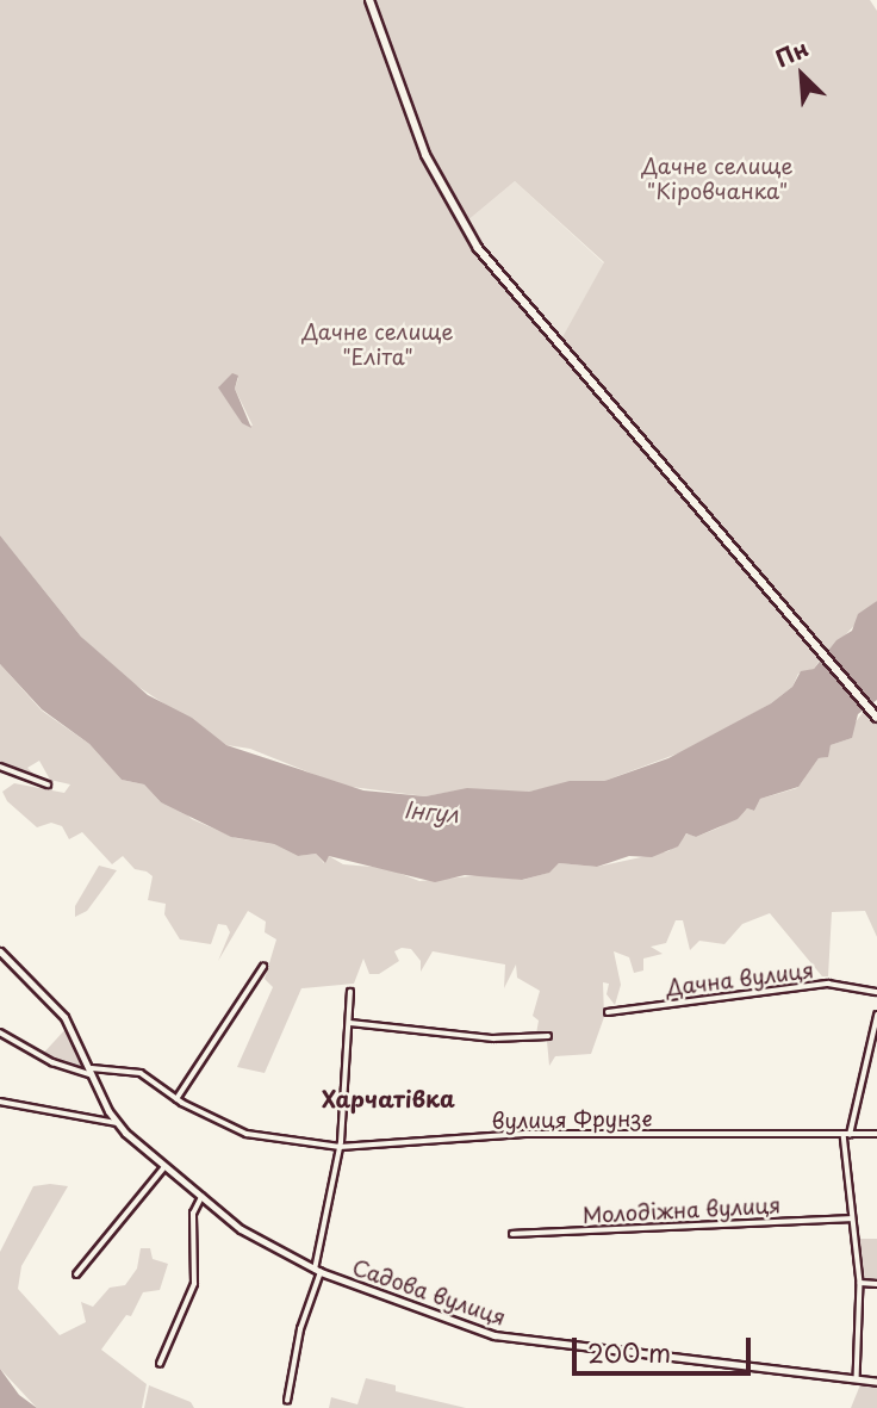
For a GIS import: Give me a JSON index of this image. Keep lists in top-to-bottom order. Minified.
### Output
{"streets":{"street":["Дачна вулиця","вулиця Фрунзе","Молодіжна вулиця","Садова вулиця"]},"crossings":[["вулиця Фрунзе","Садова вулиця"]],"districts":["Харчатівка"],"water":["Інгул"],"parks":["Дачне селище \"Кіровчанка\"","Дачне селище \"Еліта\""],"scale_bar":"200 m","north":"top left"}
